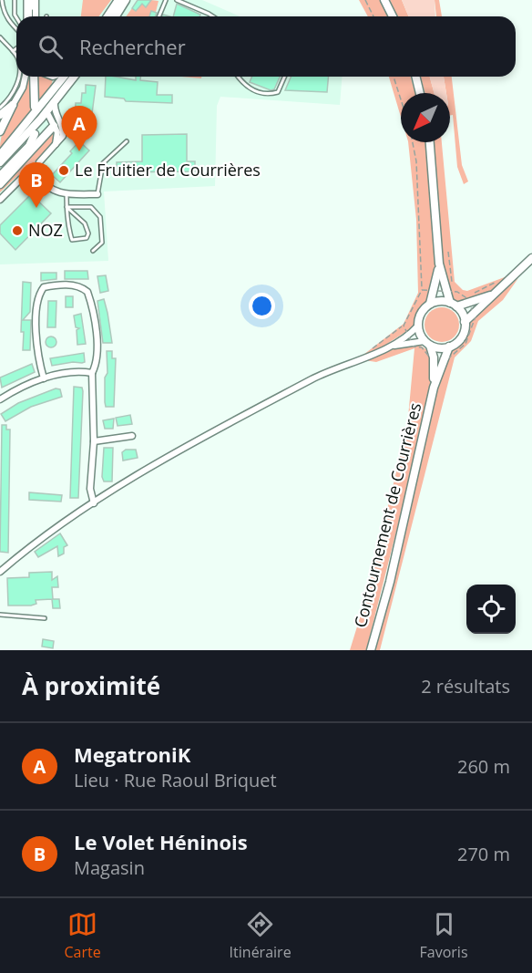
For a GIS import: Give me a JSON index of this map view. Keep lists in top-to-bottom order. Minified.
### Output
{"streets":{"main road":["Contournement de Courrières"]},"places":["Le Fruitier de Courrières","NOZ"],"north":"bottom left","page":{"search":"Rechercher","pins":["A","B"],"heading":["À proximité","2 résultats"],"list":[{"mark":"A","name":"MegatroniK","note":"Lieu · Rue Raoul Briquet","value":"260 m"},{"mark":"B","name":"Le Volet Héninois","note":"Magasin","value":"270 m"}],"nav":["Carte","Itinéraire","Favoris"]}}
